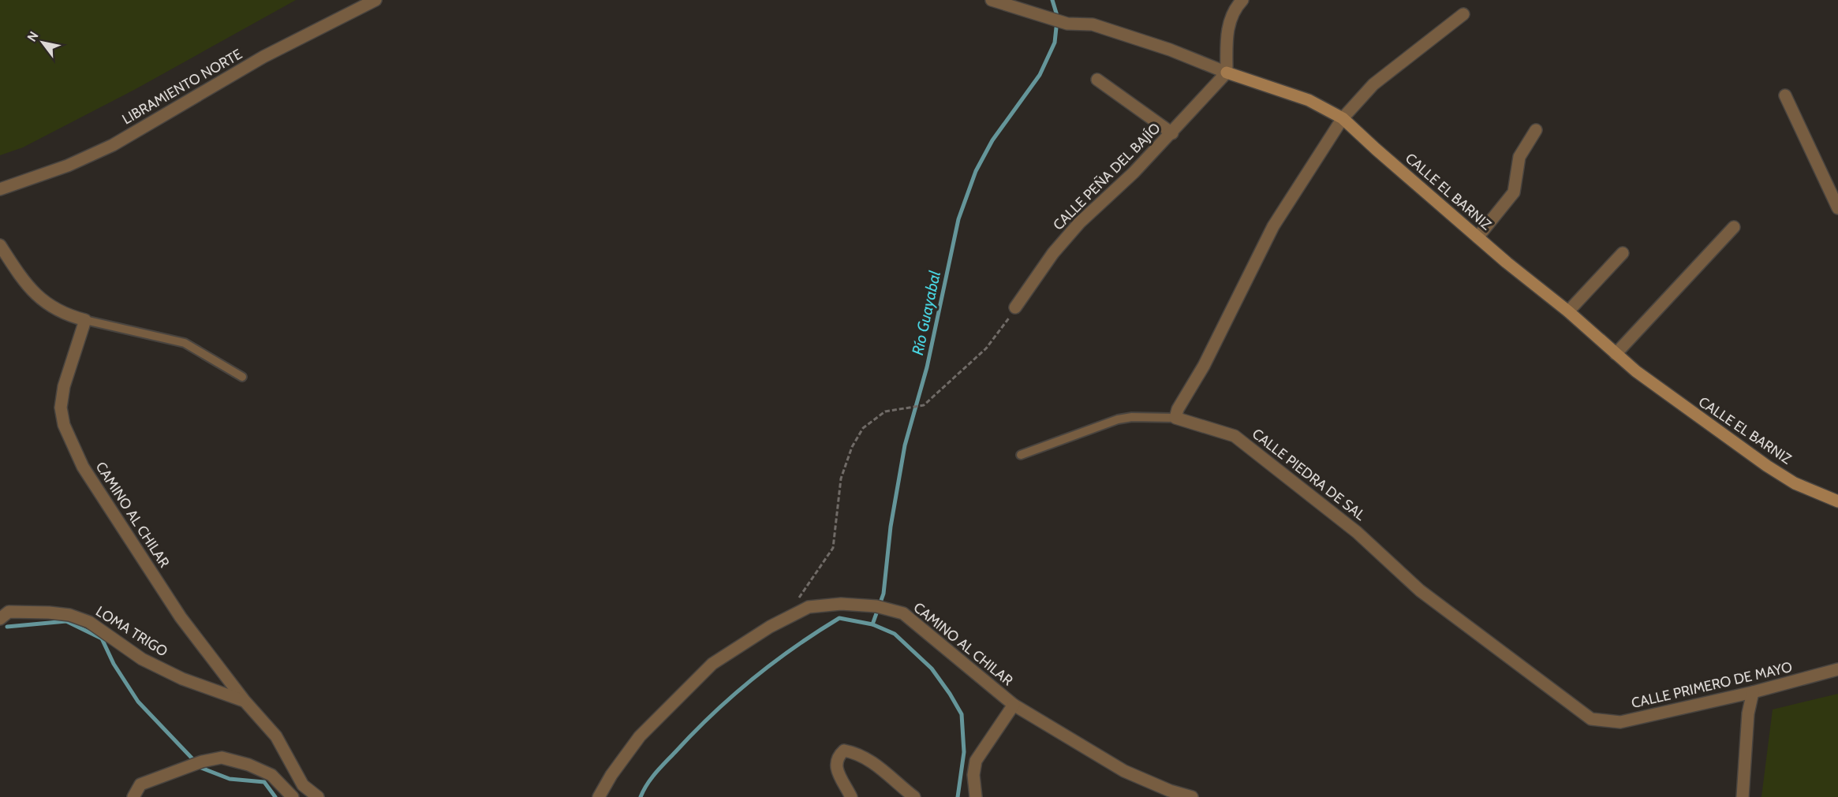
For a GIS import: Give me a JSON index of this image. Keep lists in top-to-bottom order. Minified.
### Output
{"streets":{"street":["LIBRAMIENTO NORTE","CALLE PEÑA DEL BAJÍO","CALLE EL BARNIZ","CALLE PIEDRA DE SAL","CAMINO AL CHILAR","LOMA TRIGO","CALLE PRIMERO DE MAYO"]},"crossings":[["CALLE PEÑA DEL BAJÍO","CALLE EL BARNIZ"],["CALLE PIEDRA DE SAL","CALLE PRIMERO DE MAYO"],["CAMINO AL CHILAR","LOMA TRIGO"]],"water":["Río Guayabal"],"north":"top left"}
